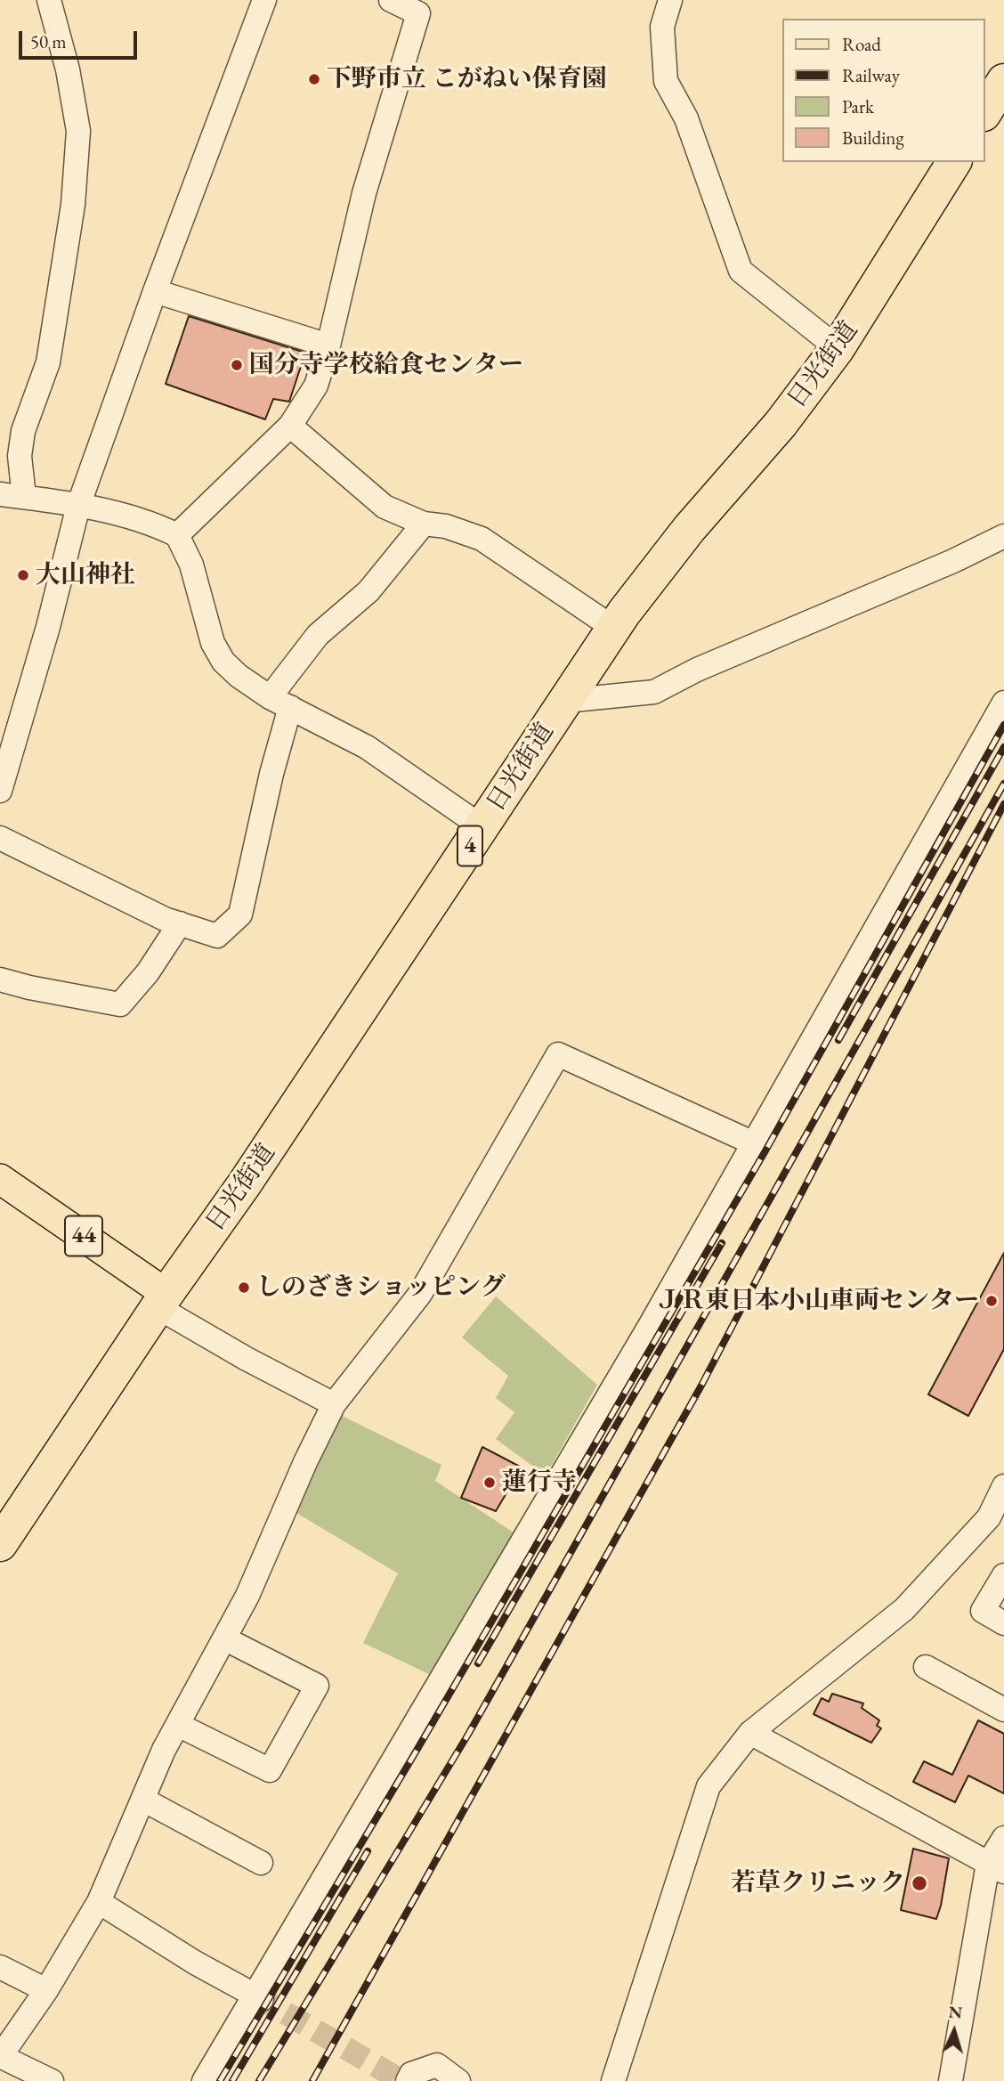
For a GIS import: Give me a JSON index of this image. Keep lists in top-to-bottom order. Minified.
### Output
{"streets":{"highway":["日光街道","4"],"main road":["44"]},"crossings":[["日光街道","44"]],"places":["下野市立 こがねい保育園","国分寺学校給食センター","大山神社","しのざきショッピング","ＪＲ東日本小山車両センター","蓮行寺","若草クリニック"],"legend":["Road","Railway","Park","Building"],"scale_bar":"50 m","north":"top"}
